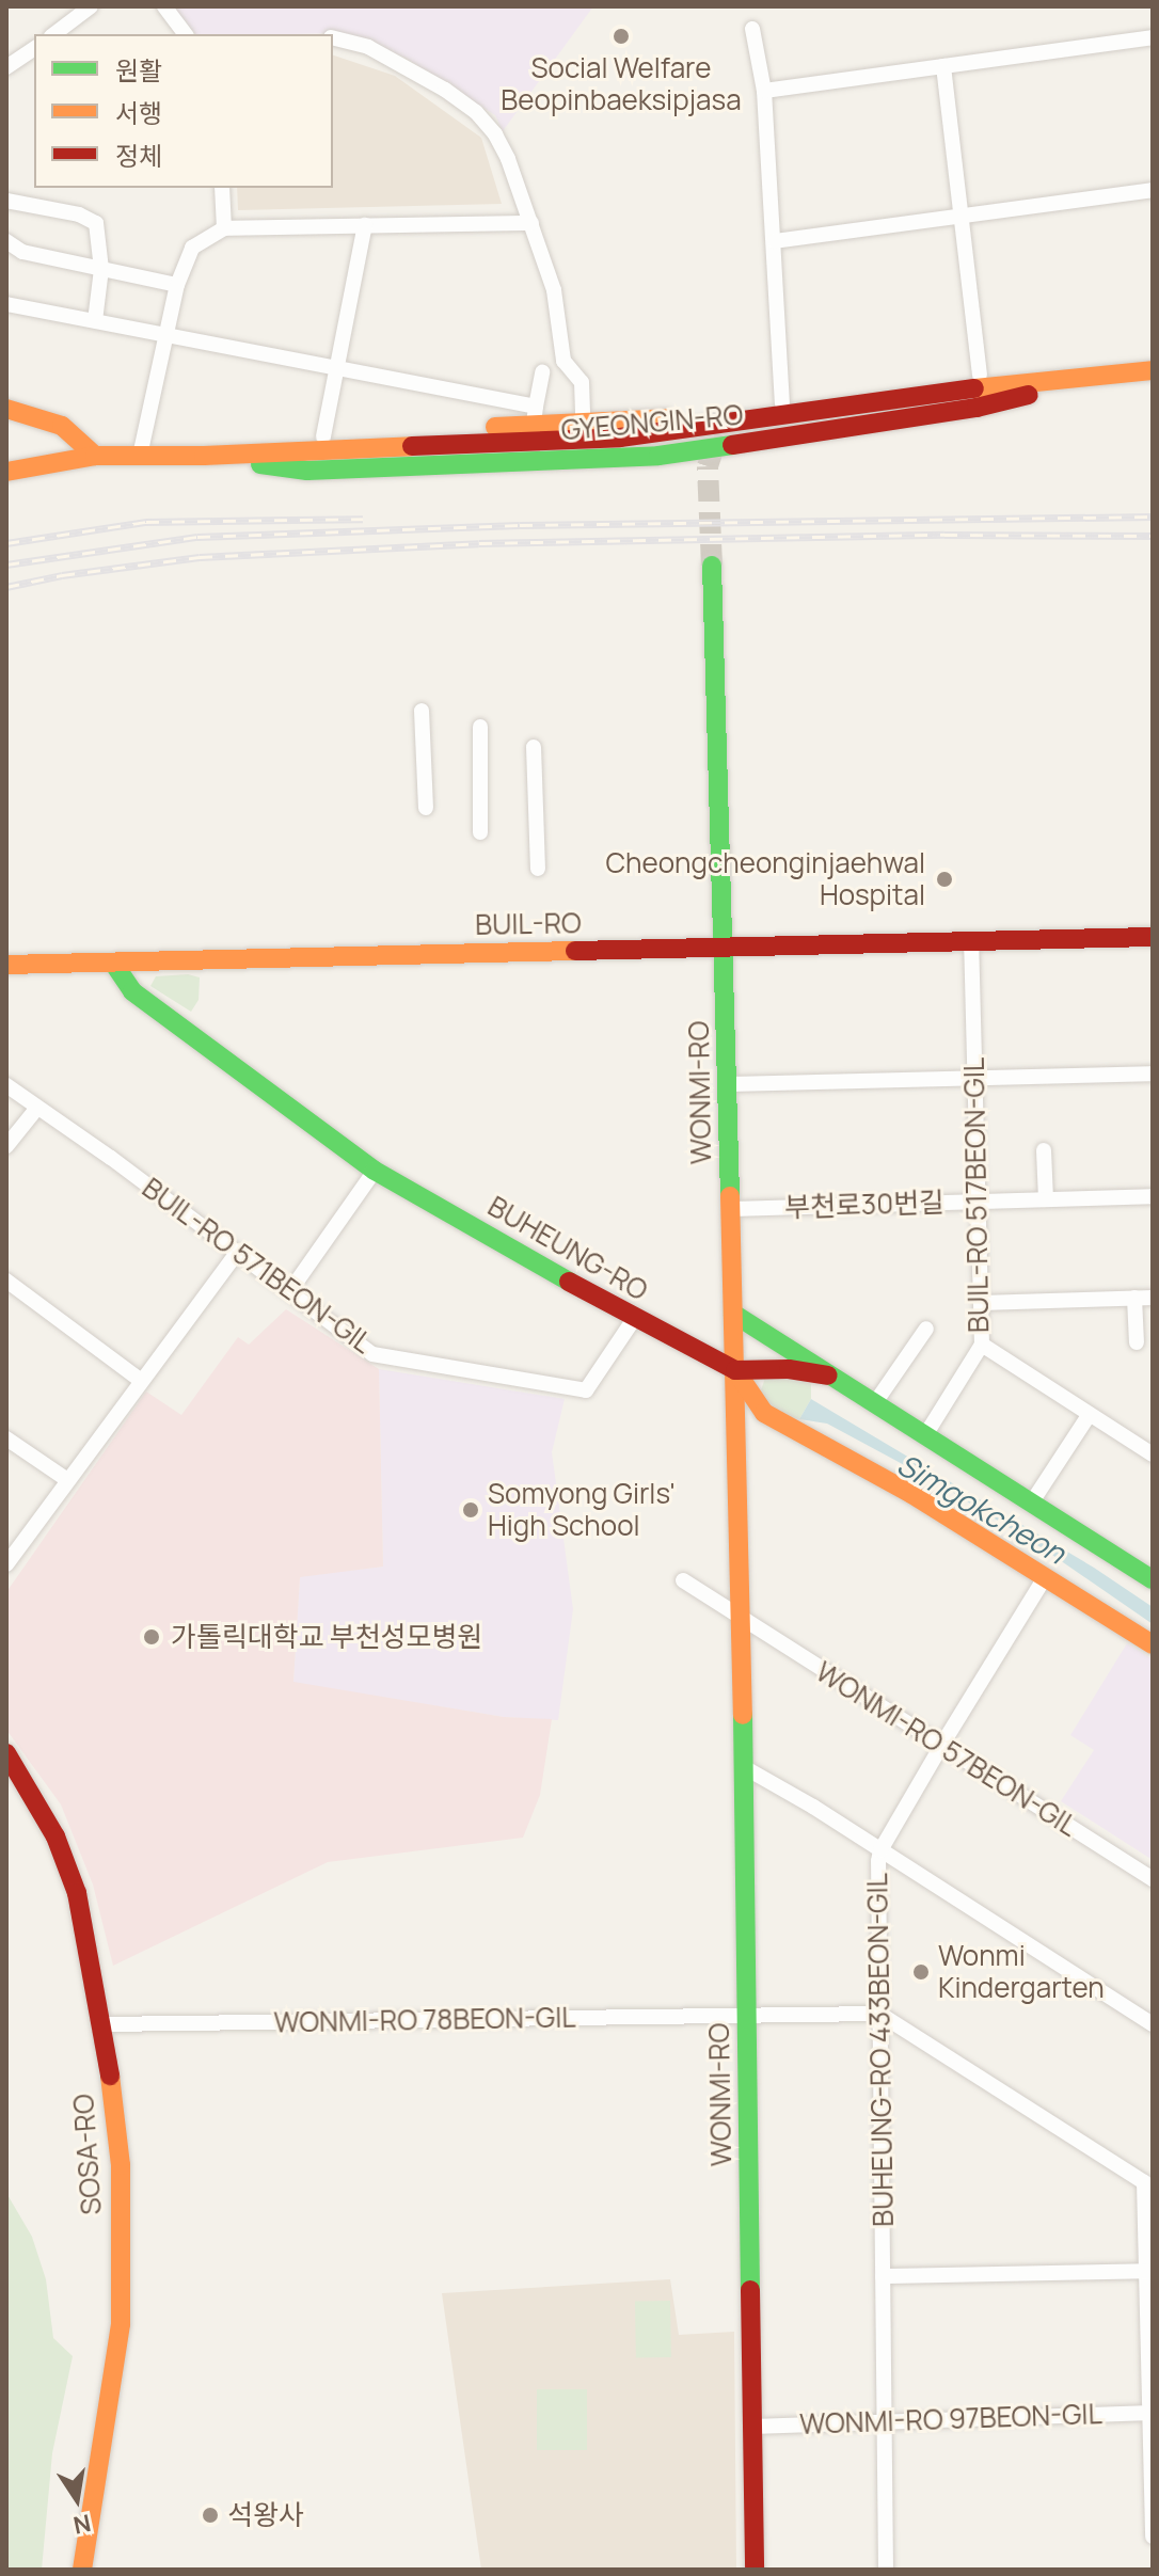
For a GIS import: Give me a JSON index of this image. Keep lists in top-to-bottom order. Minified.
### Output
{"streets":{"street":["GYEONGIN-RO","BUIL-RO","WONMI-RO","BUIL-RO 517BEON-GIL","부천로30번길","BUHEUNG-RO","BUIL-RO 571BEON-GIL","WONMI-RO 57BEON-GIL","WONMI-RO 78BEON-GIL","BUHEUNG-RO 433BEON-GIL","SOSA-RO","WONMI-RO 97BEON-GIL"]},"crossings":[["BUIL-RO","WONMI-RO"],["BUIL-RO","BUIL-RO 517BEON-GIL"],["BUIL-RO","BUHEUNG-RO"],["WONMI-RO","부천로30번길"],["WONMI-RO","BUHEUNG-RO"],["WONMI-RO","WONMI-RO 57BEON-GIL"],["WONMI-RO","WONMI-RO 78BEON-GIL"],["WONMI-RO","WONMI-RO 97BEON-GIL"],["BUIL-RO 517BEON-GIL","부천로30번길"],["BUIL-RO 517BEON-GIL","BUHEUNG-RO"],["BUHEUNG-RO","BUIL-RO 571BEON-GIL"],["BUHEUNG-RO","BUHEUNG-RO 433BEON-GIL"],["WONMI-RO 57BEON-GIL","BUHEUNG-RO 433BEON-GIL"],["WONMI-RO 78BEON-GIL","BUHEUNG-RO 433BEON-GIL"],["WONMI-RO 78BEON-GIL","SOSA-RO"],["BUHEUNG-RO 433BEON-GIL","WONMI-RO 97BEON-GIL"]],"water":["Simgokcheon"],"places":["Social Welfare Beopinbaeksipjasa","Cheongcheonginjaehwal Hospital","Somyong Girls' High School","가톨릭대학교 부천성모병원","Wonmi Kindergarten","석왕사"],"legend":["원활","서행","정체"],"north":"bottom"}
